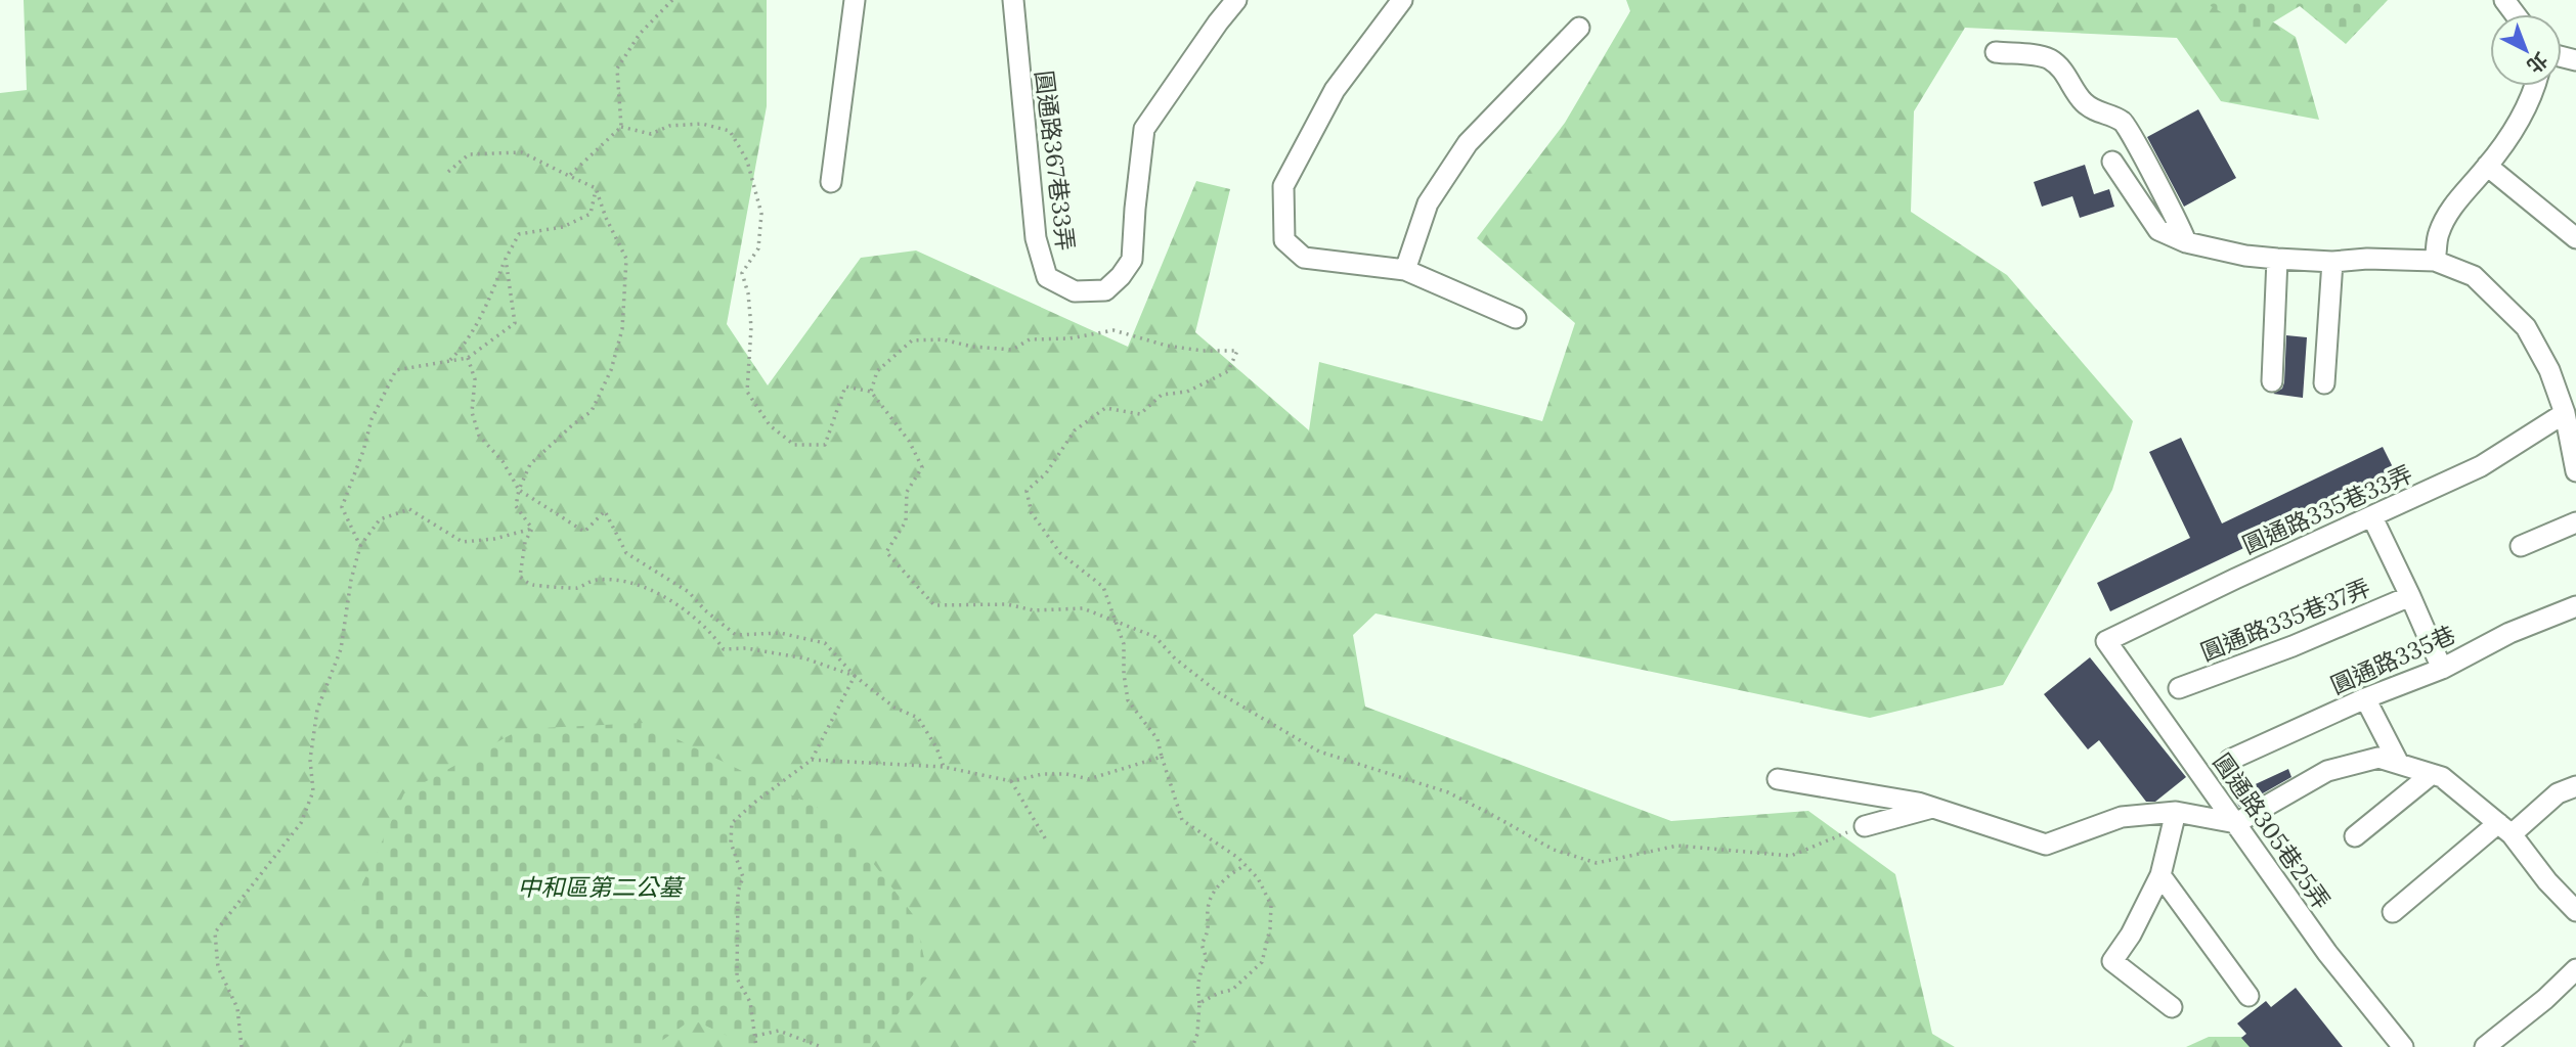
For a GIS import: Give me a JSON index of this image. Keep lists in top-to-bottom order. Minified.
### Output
{"streets":{"street":["圓通路367巷33弄","圓通路335巷33弄","圓通路335巷37弄","圓通路335巷","圓通路305巷25弄"]},"crossings":[["圓通路335巷33弄","圓通路335巷37弄"],["圓通路335巷33弄","圓通路305巷25弄"],["圓通路335巷37弄","圓通路335巷"]],"parks":["中和區第二公墓"],"north":"bottom right"}
